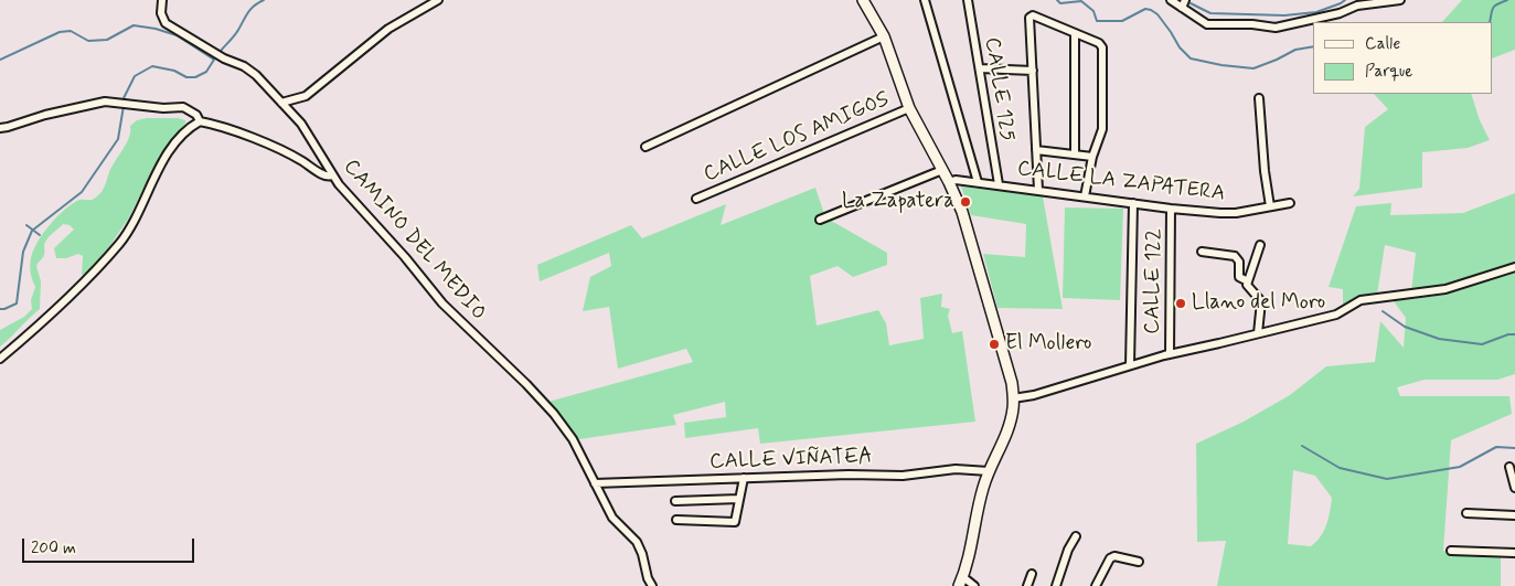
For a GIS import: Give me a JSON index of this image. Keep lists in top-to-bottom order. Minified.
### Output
{"streets":{"street":["CALLE 125","CALLE LOS AMIGOS","CALLE LA ZAPATERA","CAMINO DEL MEDIO","CALLE 122","CALLE VIÑATEA"]},"crossings":[["CALLE 125","CALLE LA ZAPATERA"],["CALLE LA ZAPATERA","CALLE 122"],["CAMINO DEL MEDIO","CALLE VIÑATEA"]],"places":["La Zapatera","Llano del Moro","El Mollero"],"legend":["Calle","Parque"],"scale_bar":"200 m"}
